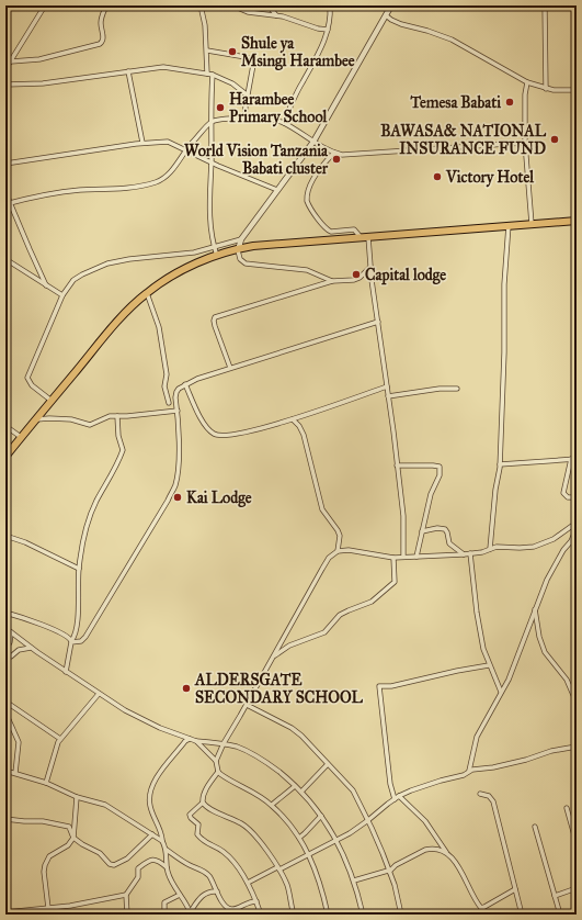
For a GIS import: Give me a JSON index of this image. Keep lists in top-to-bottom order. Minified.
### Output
{"places":["Shule ya Msingi Harambee","Temesa Babati","Harambee Primary School","BAWASA& NATIONAL INSURANCE FUND","World Vision Tanzania Babati cluster","Victory Hotel","Capital lodge","Kai Lodge","ALDERSGATE SECONDARY SCHOOL"]}
